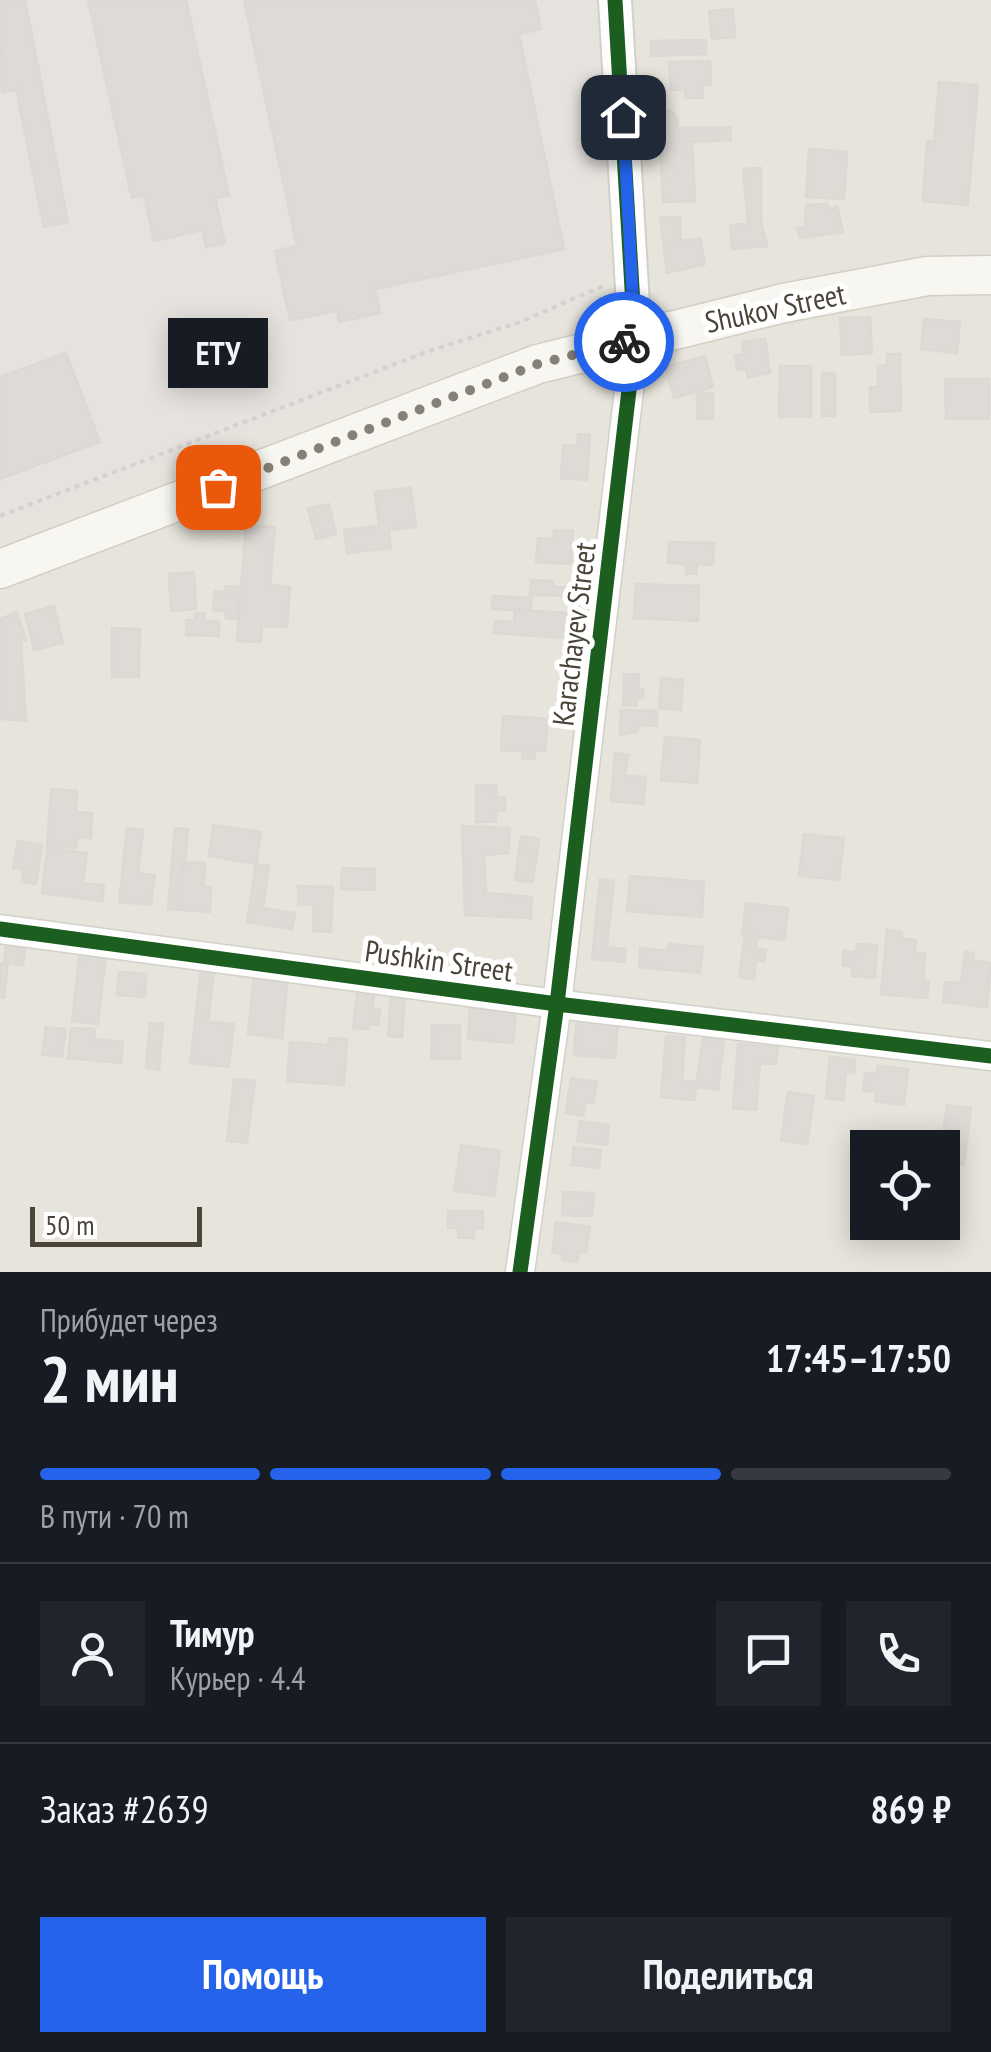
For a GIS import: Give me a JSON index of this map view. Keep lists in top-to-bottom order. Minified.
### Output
{"streets":{"main road":["Shukov Street"],"street":["Karachayev Street","Pushkin Street"]},"crossings":[["Shukov Street","Karachayev Street"],["Karachayev Street","Pushkin Street"]],"places":["ЕТУ"],"scale_bar":"50 m","page":{"bubble":"ЕТУ","scale":"50 m","heading":["2 мин","Прибудет через","17:45–17:50"],"panel":["Тимур","Курьер · 4.4","Заказ #2639","869 ₽"],"bar":"В пути · 70 m","buttons":["Помощь","Поделиться"]}}
